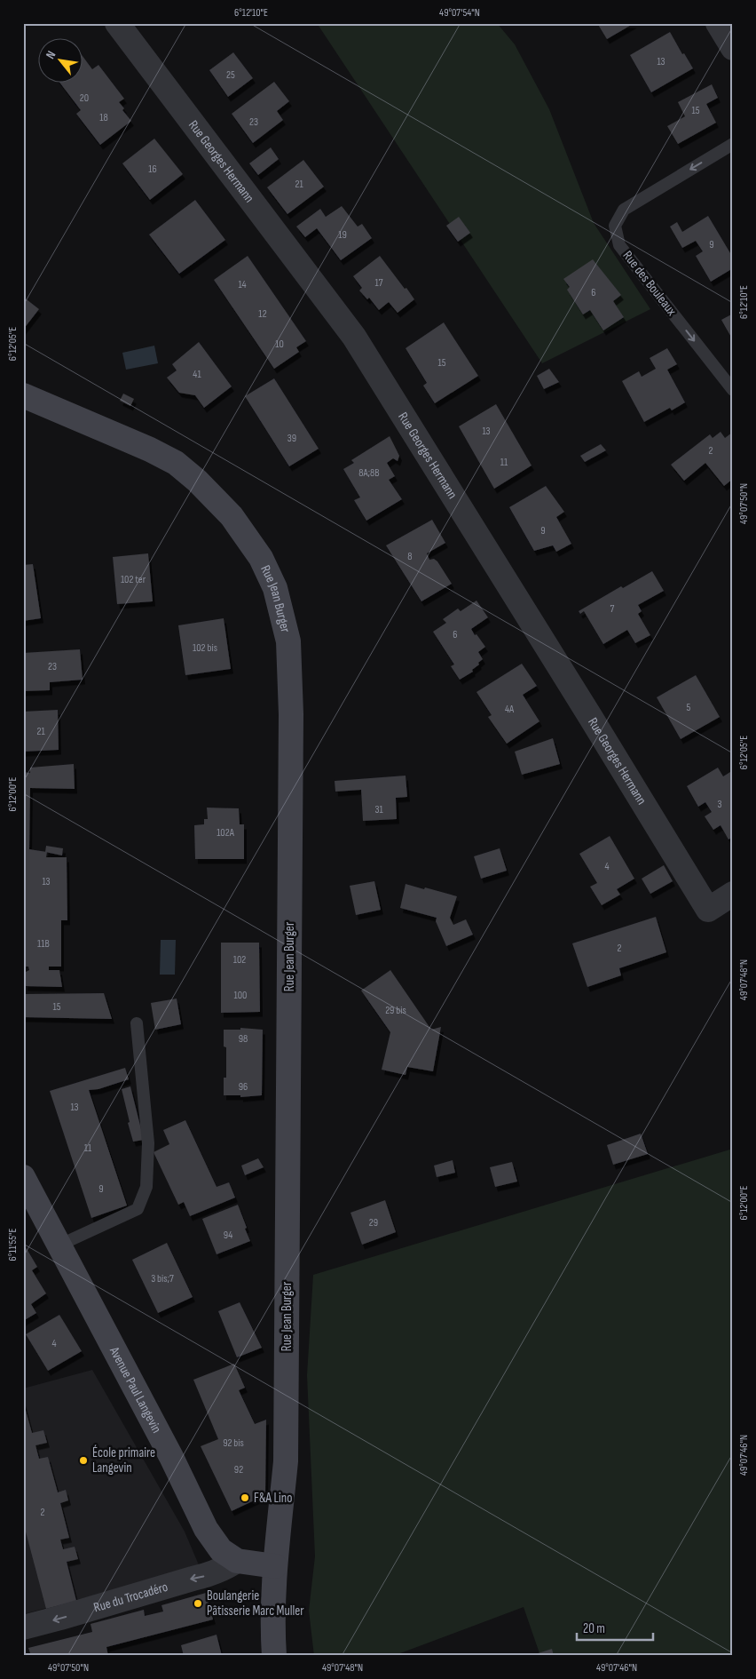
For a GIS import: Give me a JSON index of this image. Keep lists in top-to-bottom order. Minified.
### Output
{"streets":{"main road":["Rue Jean Burger","Avenue Paul Langevin"],"street":["Rue Georges Hermann","Rue du Trocadéro"],"lane":["Rue des Bouleaux"]},"crossings":[["Rue Jean Burger","Avenue Paul Langevin"],["Avenue Paul Langevin","Rue du Trocadéro"]],"one_way":["Rue du Trocadéro"],"places":["École primaire Langevin","F&A Lino","Boulangerie Pâtisserie Marc Muller"],"house_numbers":["13","25","20","15","18","23","16","21","19","9","17","14","6","12","10","15","41","13","39","2","11","8A;8B","9","8","102 ter","7","6","102 bis","23","5","4A","21","3","31","102A","4","13","11B","2","102","100","15","29 bis","98","96","13","11","9","29","94","3 bis;7","4","92 bis","92","2"],"scale_bar":"20 m","north":"top left","coordinates":["6°12'10\"E","49°07'54\"N","6°12'05\"E","49°07'50\"N","6°12'00\"E","49°07'48\"N","6°11'55\"E","49°07'46\"N"]}
